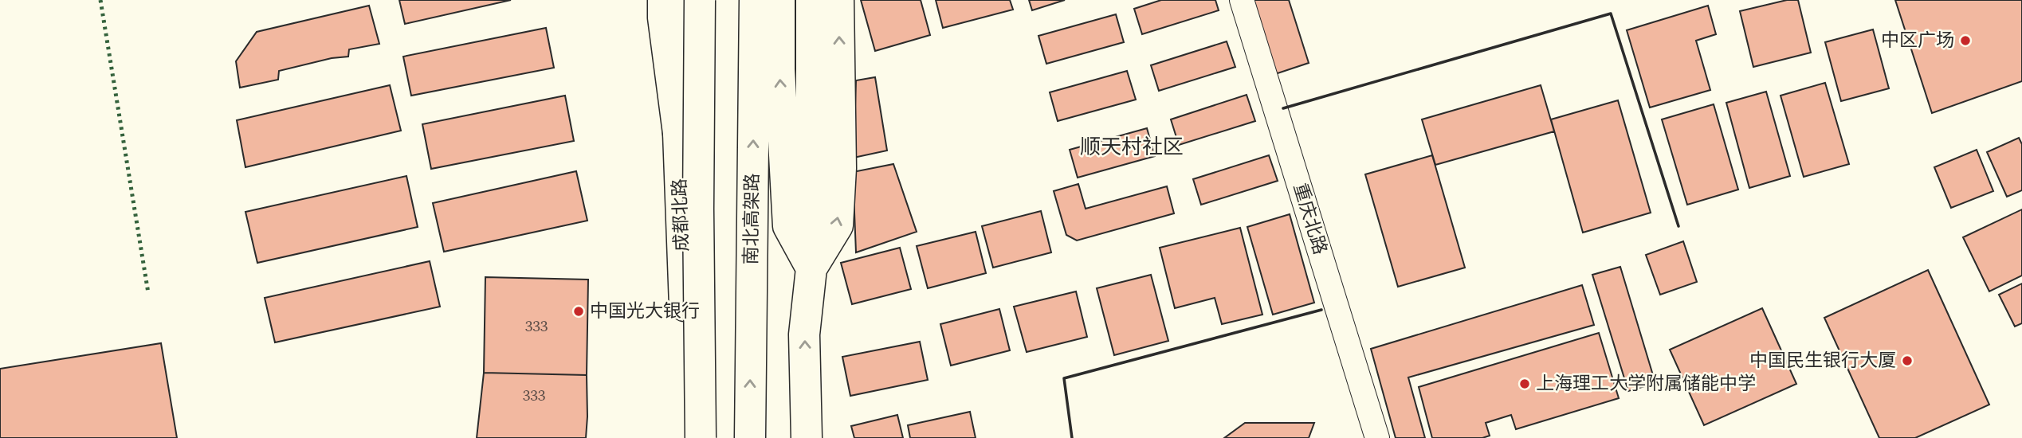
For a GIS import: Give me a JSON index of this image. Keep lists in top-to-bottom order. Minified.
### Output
{"streets":{"main road":["成都北路","南北高架路"],"street":["重庆北路"]},"districts":["顺天村社区"],"places":["中区广场","中国光大银行","中国民生银行大厦","上海理工大学附属储能中学"],"house_numbers":["333","333"]}
